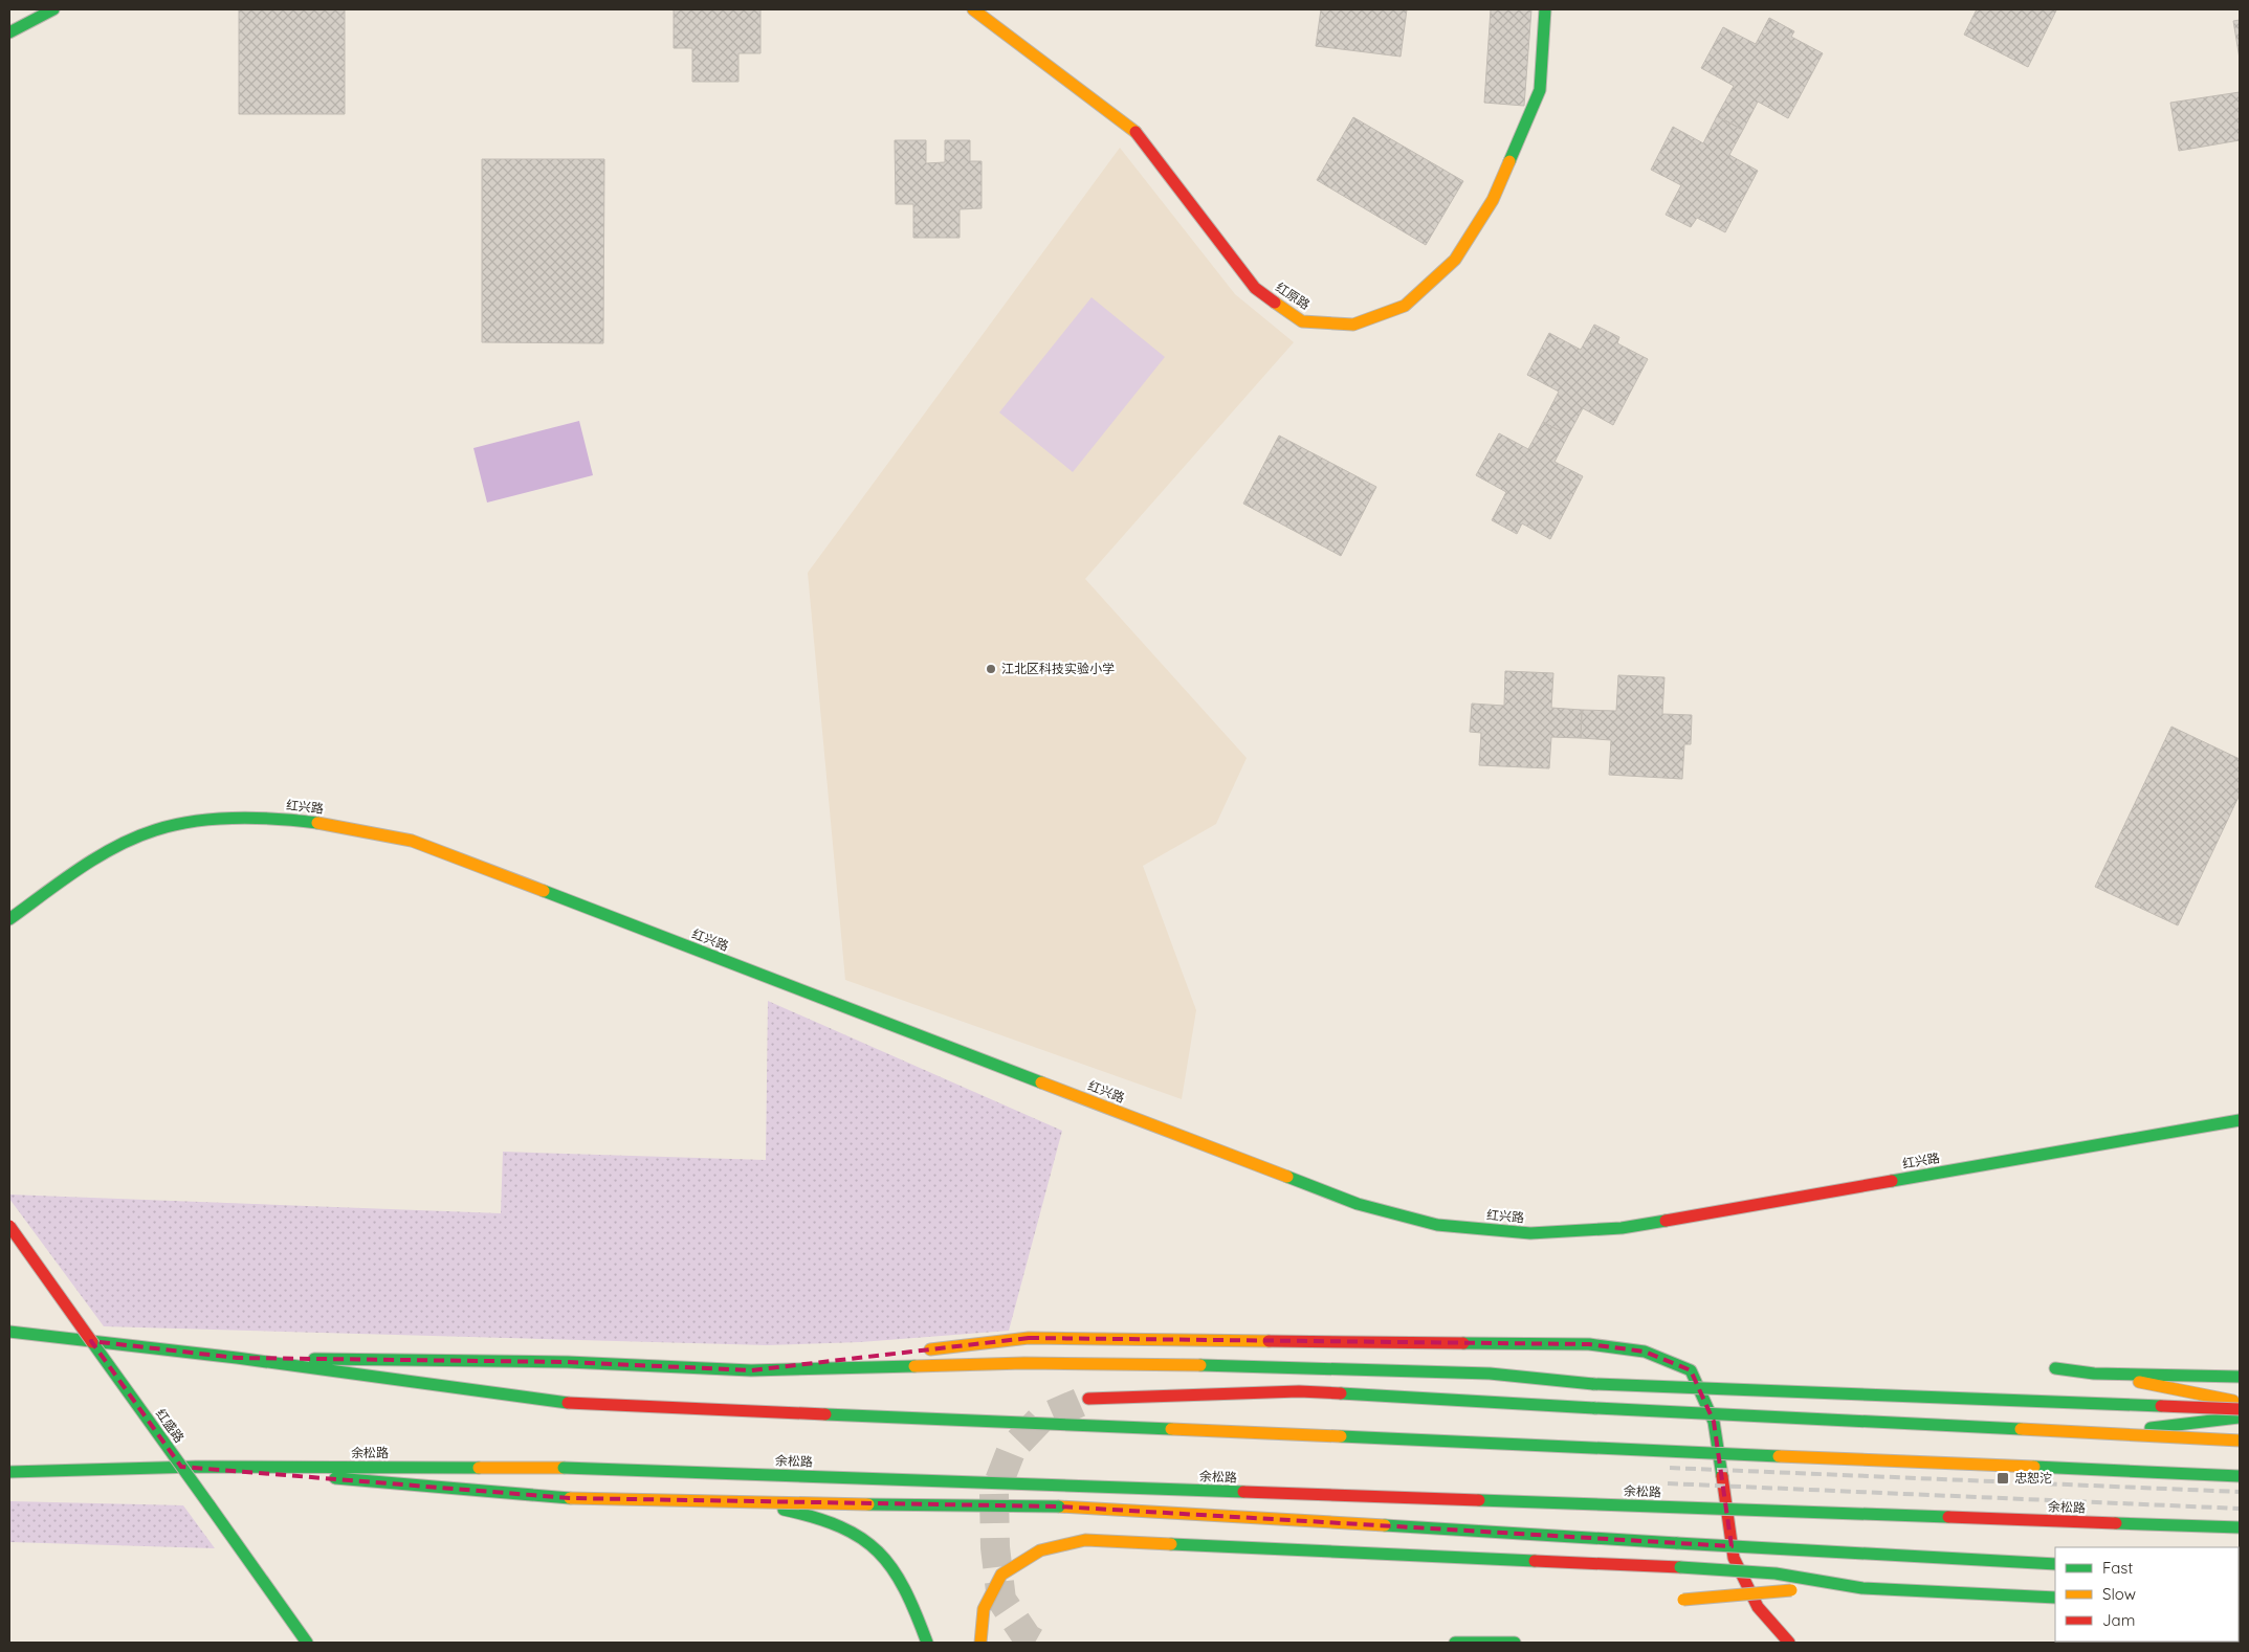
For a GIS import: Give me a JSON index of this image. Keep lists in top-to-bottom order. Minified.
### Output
{"streets":{"main road":["红原路","红兴路","红盛路","余松路"]},"places":{"other":["江北区科技实验小学"],"transit":["忠恕沱"]},"legend":["Fast","Slow","Jam"]}
